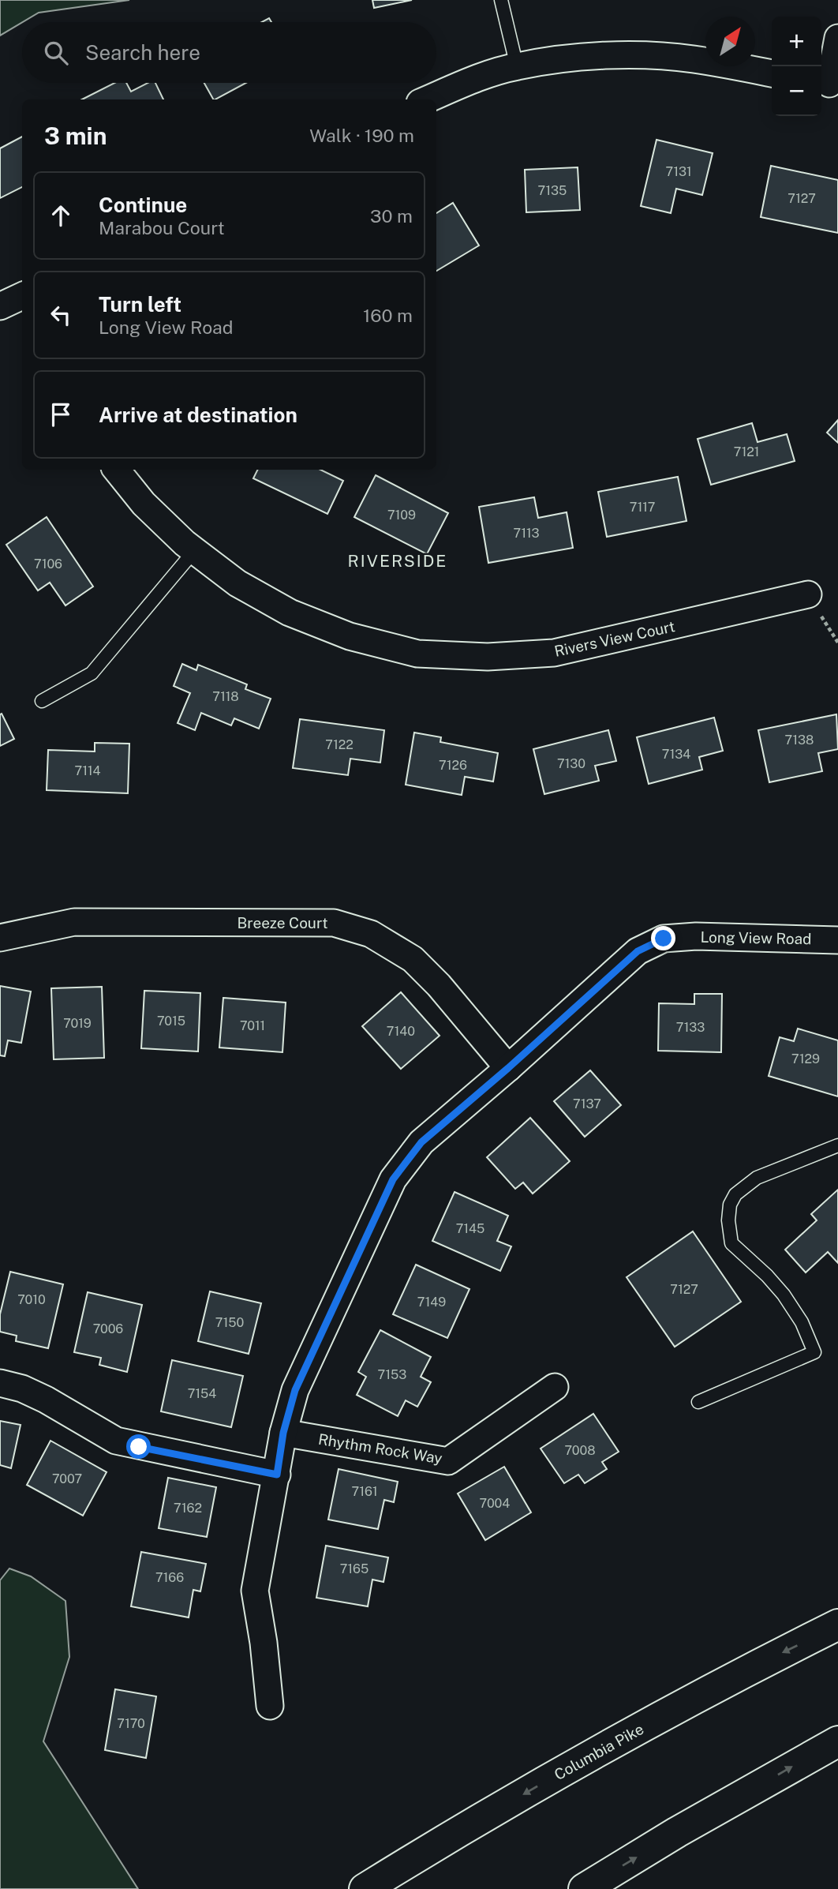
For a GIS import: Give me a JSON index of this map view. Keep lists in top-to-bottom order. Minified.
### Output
{"streets":{"highway":["Columbia Pike"],"street":["Rivers View Court","Breeze Court","Long View Road","Rhythm Rock Way"]},"crossings":[["Breeze Court","Long View Road"],["Long View Road","Rhythm Rock Way"]],"districts":["RIVERSIDE"],"house_numbers":["7131","7135","7127","7121","7117","7109","7113","7106","7118","7138","7122","7134","7130","7126","7114","7015","7019","7011","7133","7140","7129","7137","7145","7127","7010","7149","7150","7006","7153","7154","7008","7007","7161","7004","7162","7165","7166","7170"],"north":"top right","page":{"map_buttons":["+","−"],"search":"Search here","heading":["3 min","Walk · 190 m"],"list":[["Continue","Marabou Court","30 m"],["Turn left","Long View Road","160 m"],"Arrive at destination"]}}
